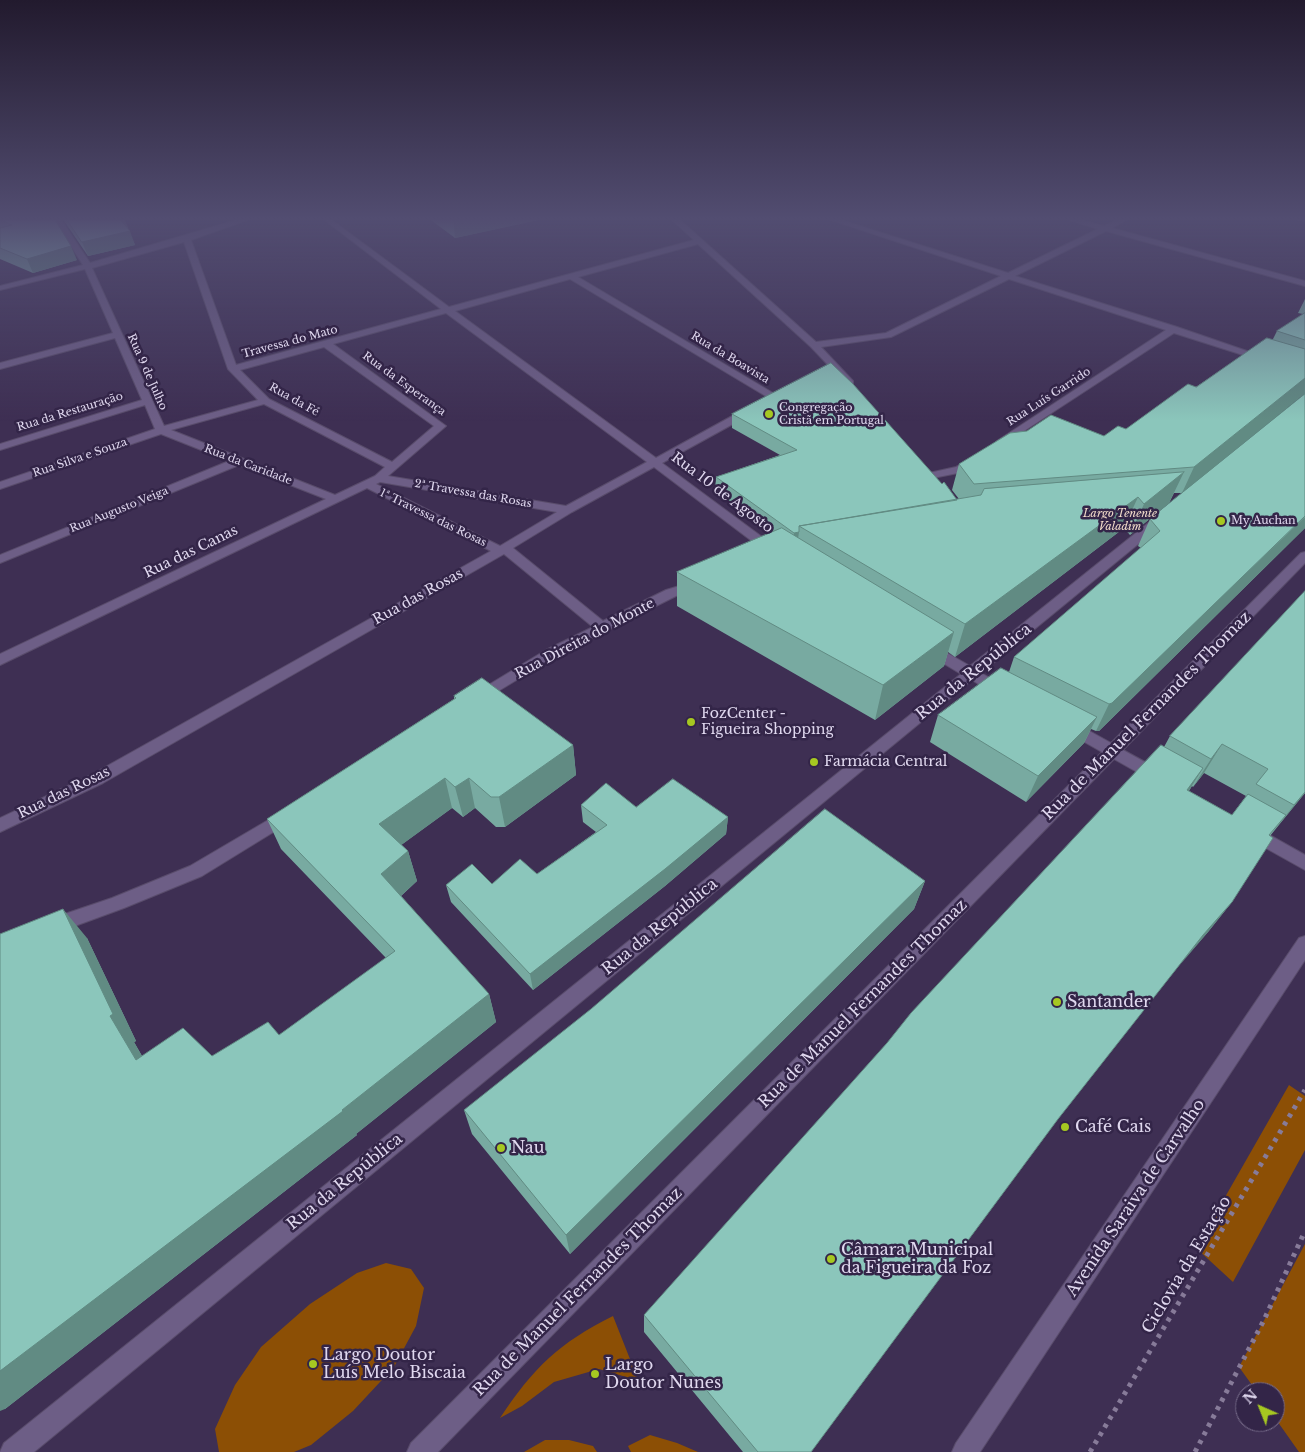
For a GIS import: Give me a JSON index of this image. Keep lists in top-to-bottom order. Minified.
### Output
{"streets":{"street":["Travessa do Mato","Rua da Boavista","Rua 9 de Julho","Rua da Esperança","Rua Luís Garrido","Rua da Fé","Rua da Restauração","Rua Silva e Souza","Rua da Caridade","Rua 10 de Agosto","2ª Travessa das Rosas","Rua Augusto Veiga","1ª Travessa das Rosas","Rua das Canas","Rua das Rosas","Rua Direita do Monte","Rua da República","Rua de Manuel Fernandes Thomaz","Avenida Saraiva de Carvalho"],"path":["Ciclovia da Estação"]},"crossings":[["Travessa do Mato","Rua da Esperança"],["Travessa do Mato","Rua da Fé"],["Travessa do Mato","Rua 10 de Agosto"],["Rua da Boavista","Rua das Rosas"],["Rua 9 de Julho","Rua da Restauração"],["Rua 9 de Julho","Rua Silva e Souza"],["Rua 9 de Julho","Rua da Caridade"],["Rua da Esperança","Rua da Fé"],["Rua da Esperança","Rua das Canas"],["Rua da Fé","Rua Silva e Souza"],["Rua da Fé","Rua das Canas"],["Rua Silva e Souza","Rua da Caridade"],["Rua da Caridade","Rua Augusto Veiga"],["Rua da Caridade","Rua das Canas"],["Rua 10 de Agosto","Rua das Rosas"],["2ª Travessa das Rosas","Rua das Canas"],["2ª Travessa das Rosas","Rua das Rosas"],["1ª Travessa das Rosas","Rua das Canas"],["1ª Travessa das Rosas","Rua das Rosas"],["1ª Travessa das Rosas","Rua Direita do Monte"]],"parks":["Largo Tenente Valadim"],"places":["Congregação Cristã em Portugal","My Auchan","FozCenter - Figueira Shopping","Farmácia Central","Santander","Café Cais","Nau","Câmara Municipal da Figueira da Foz","Largo Doutor Luís Melo Biscaia","Largo Doutor Nunes"],"north":"top left"}
